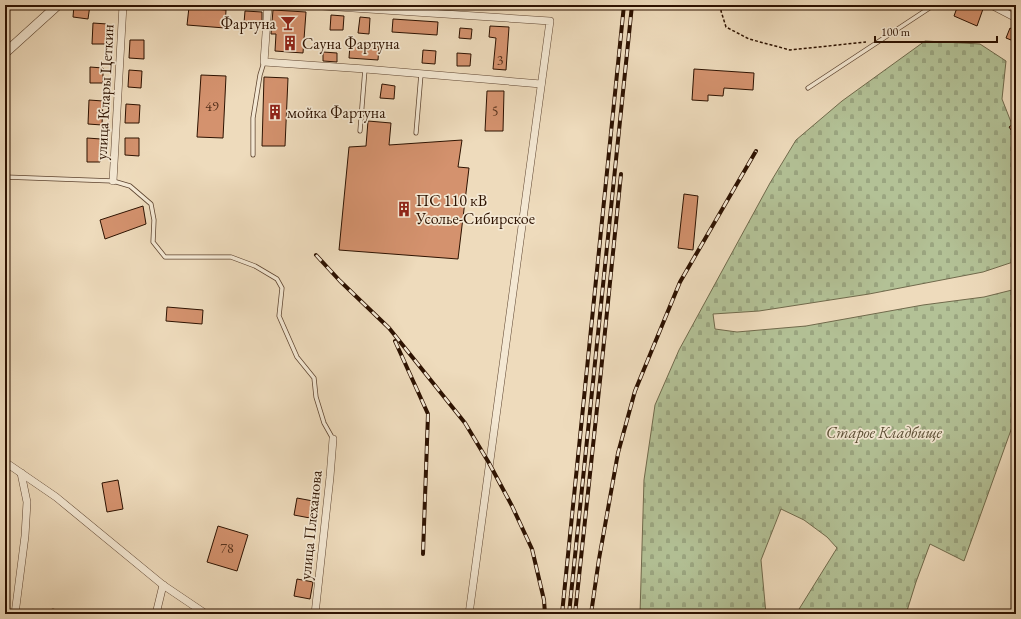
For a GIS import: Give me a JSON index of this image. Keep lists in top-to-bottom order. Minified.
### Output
{"streets":{"street":["улица Клары Цеткин","улица Плеханова"]},"parks":["Старое Кладбище"],"places":{"bar":["Фартуна"],"building":["Сауна Фартуна","мойка Фартуна","ПС 110 кВ Усолье-Сибирское"]},"house_numbers":["3","49","5","78"],"scale_bar":"100 m"}
